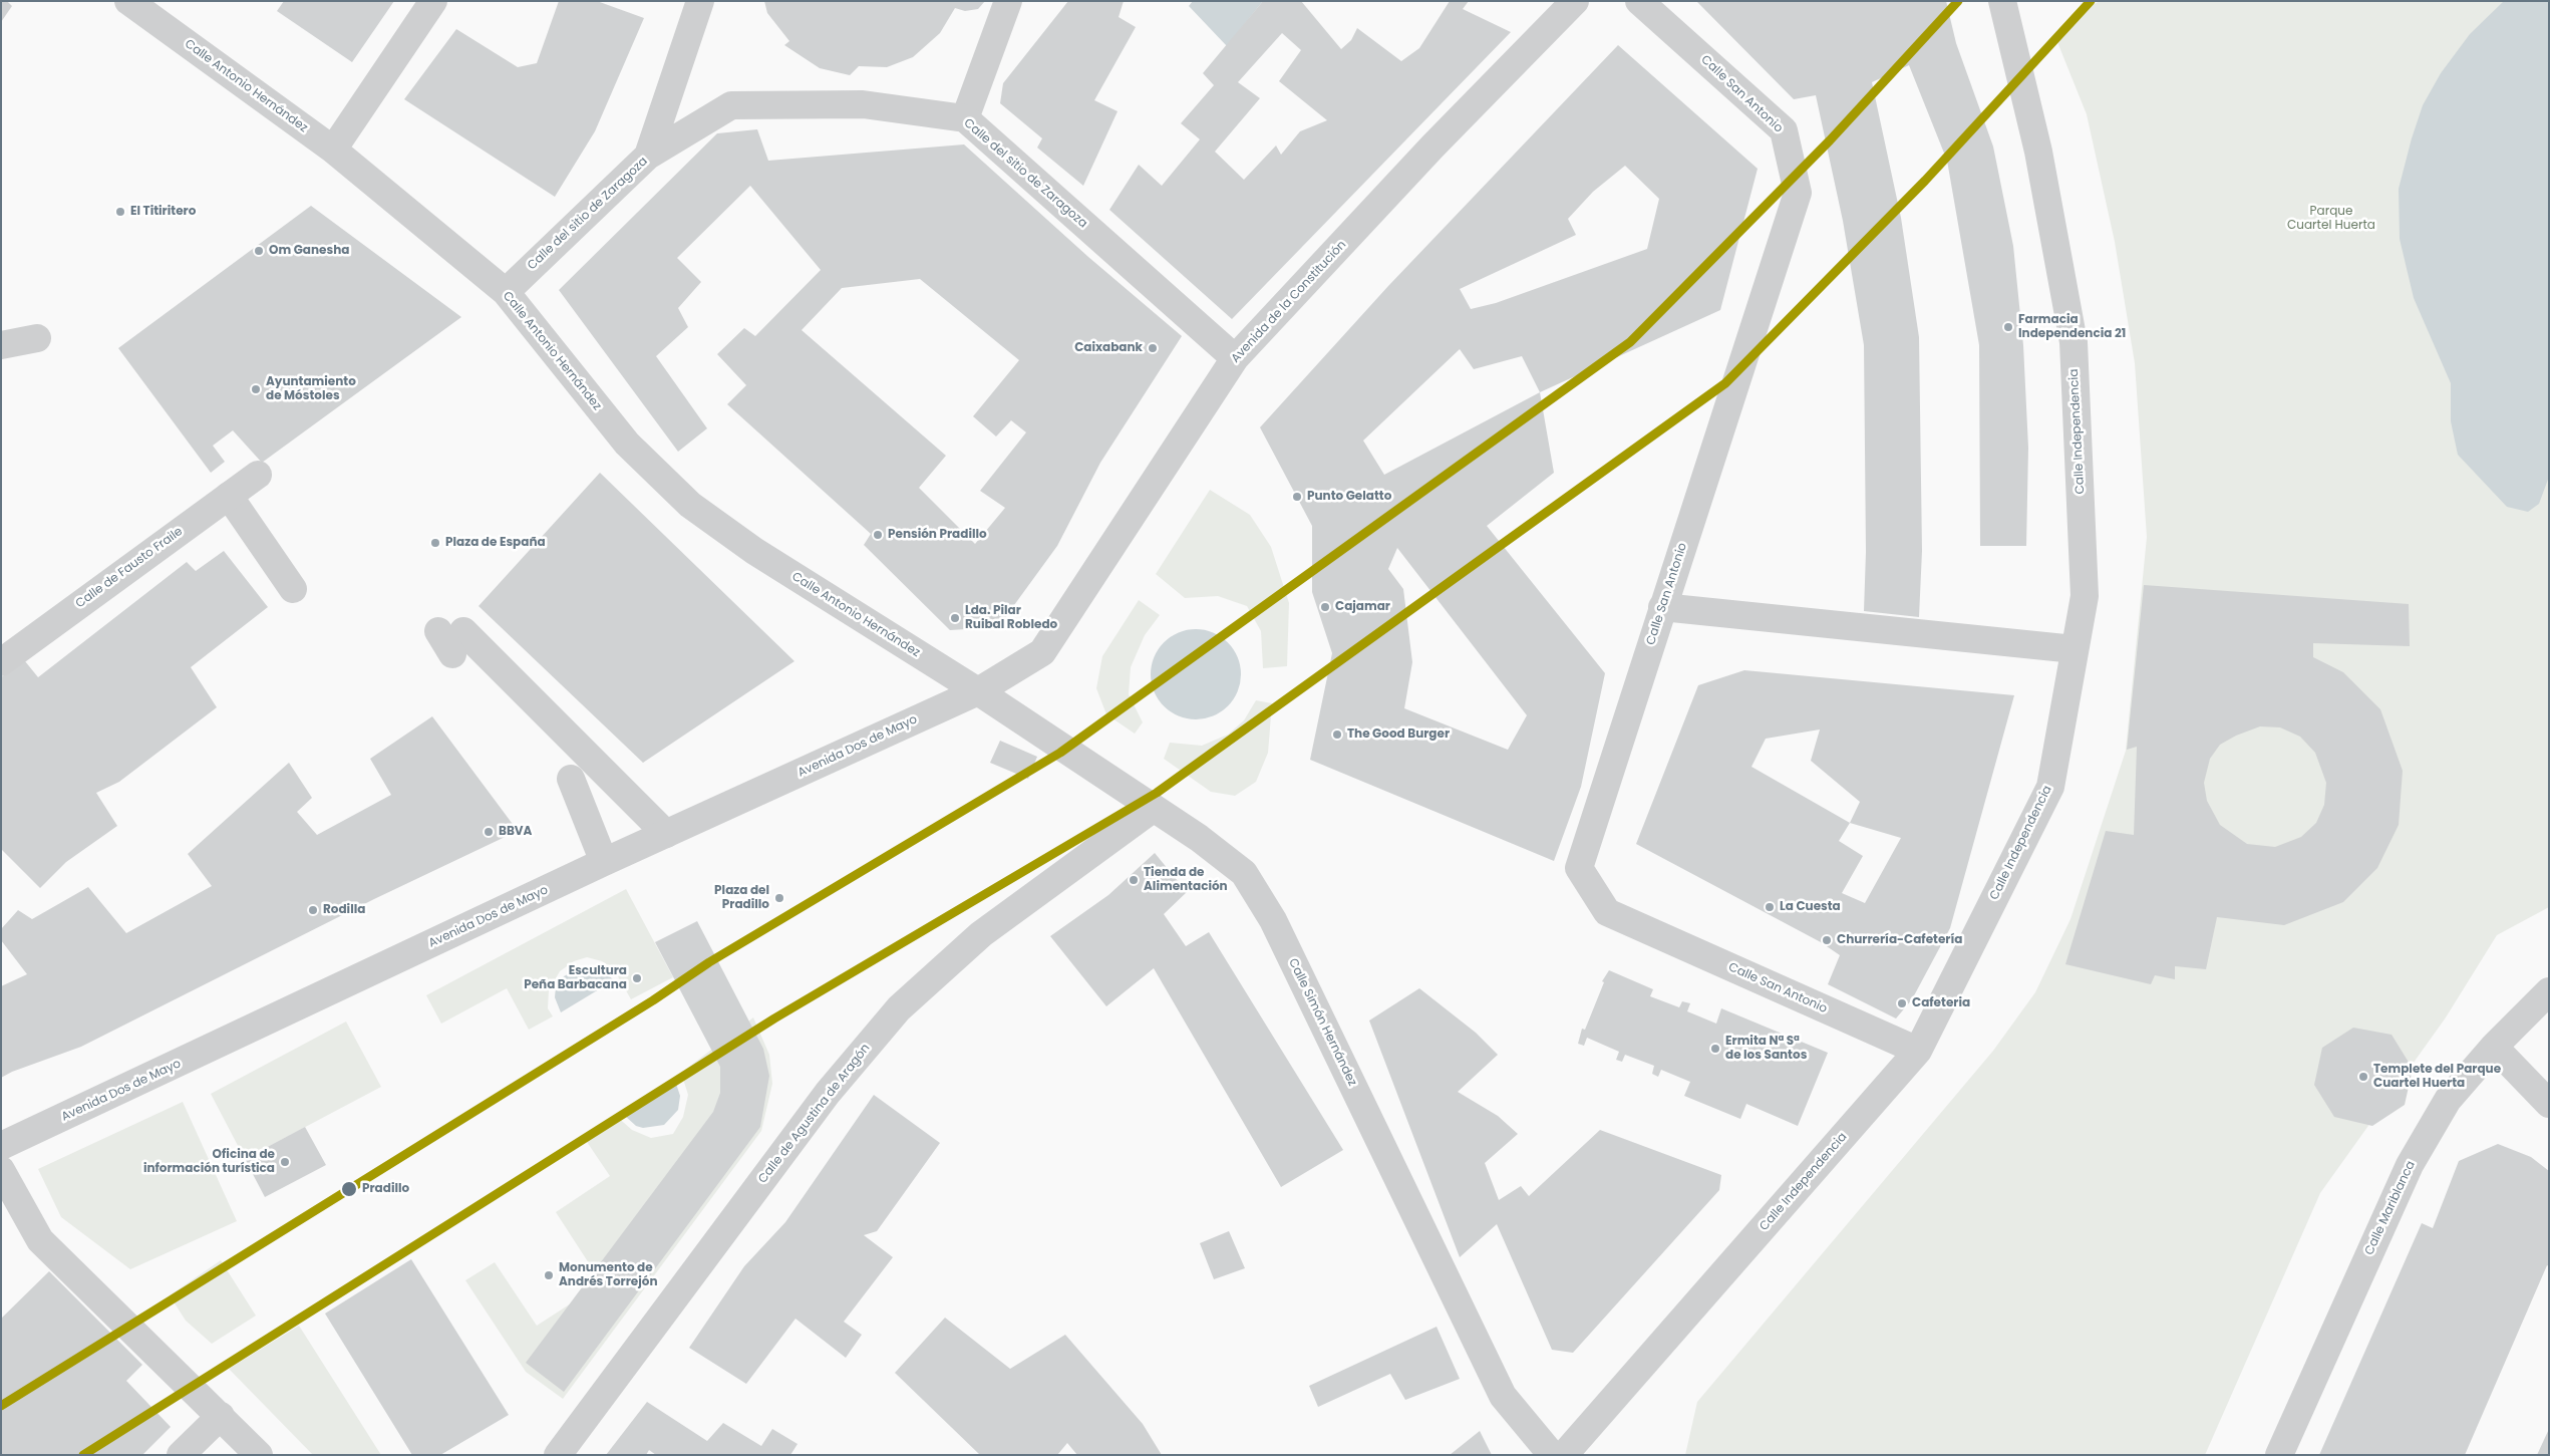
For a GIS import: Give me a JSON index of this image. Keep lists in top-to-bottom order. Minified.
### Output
{"streets":{"street":["Calle Antonio Hernández","Calle San Antonio","Calle del sitio de Zaragoza","Avenida de la Constitución","Calle Independencia","Calle de Fausto Fraile","Avenida Dos de Mayo","Calle Simón Hernández","Calle de Agustina de Aragón","Calle Mariblanca"]},"crossings":[["Calle Antonio Hernández","Calle del sitio de Zaragoza"],["Calle Antonio Hernández","Avenida de la Constitución"],["Calle Antonio Hernández","Avenida Dos de Mayo"],["Calle Antonio Hernández","Calle Simón Hernández"],["Calle San Antonio","Calle Independencia"],["Calle del sitio de Zaragoza","Avenida de la Constitución"],["Avenida de la Constitución","Avenida Dos de Mayo"],["Avenida de la Constitución","Calle Simón Hernández"],["Avenida Dos de Mayo","Calle Simón Hernández"],["Calle Simón Hernández","Calle de Agustina de Aragón"]],"parks":["Parque Cuartel Huerta"],"places":["El Titiritero","Om Ganesha","Farmacia Independencia 21","Caixabank","Ayuntamiento de Móstoles","Punto Gelatto","Pensión Pradillo","Plaza de España","Cajamar","Lda. Pilar Ruibal Robledo","The Good Burger","BBVA","Tienda de Alimentación","Plaza del Pradillo","La Cuesta","Rodilla","Churrería-Cafetería","Escultura Peña Barbacana","Cafeteria","Ermita Nª Sª de los Santos","Templete del Parque Cuartel Huerta","Oficina de información turística","Pradillo","Monumento de Andrés Torrejón"]}
